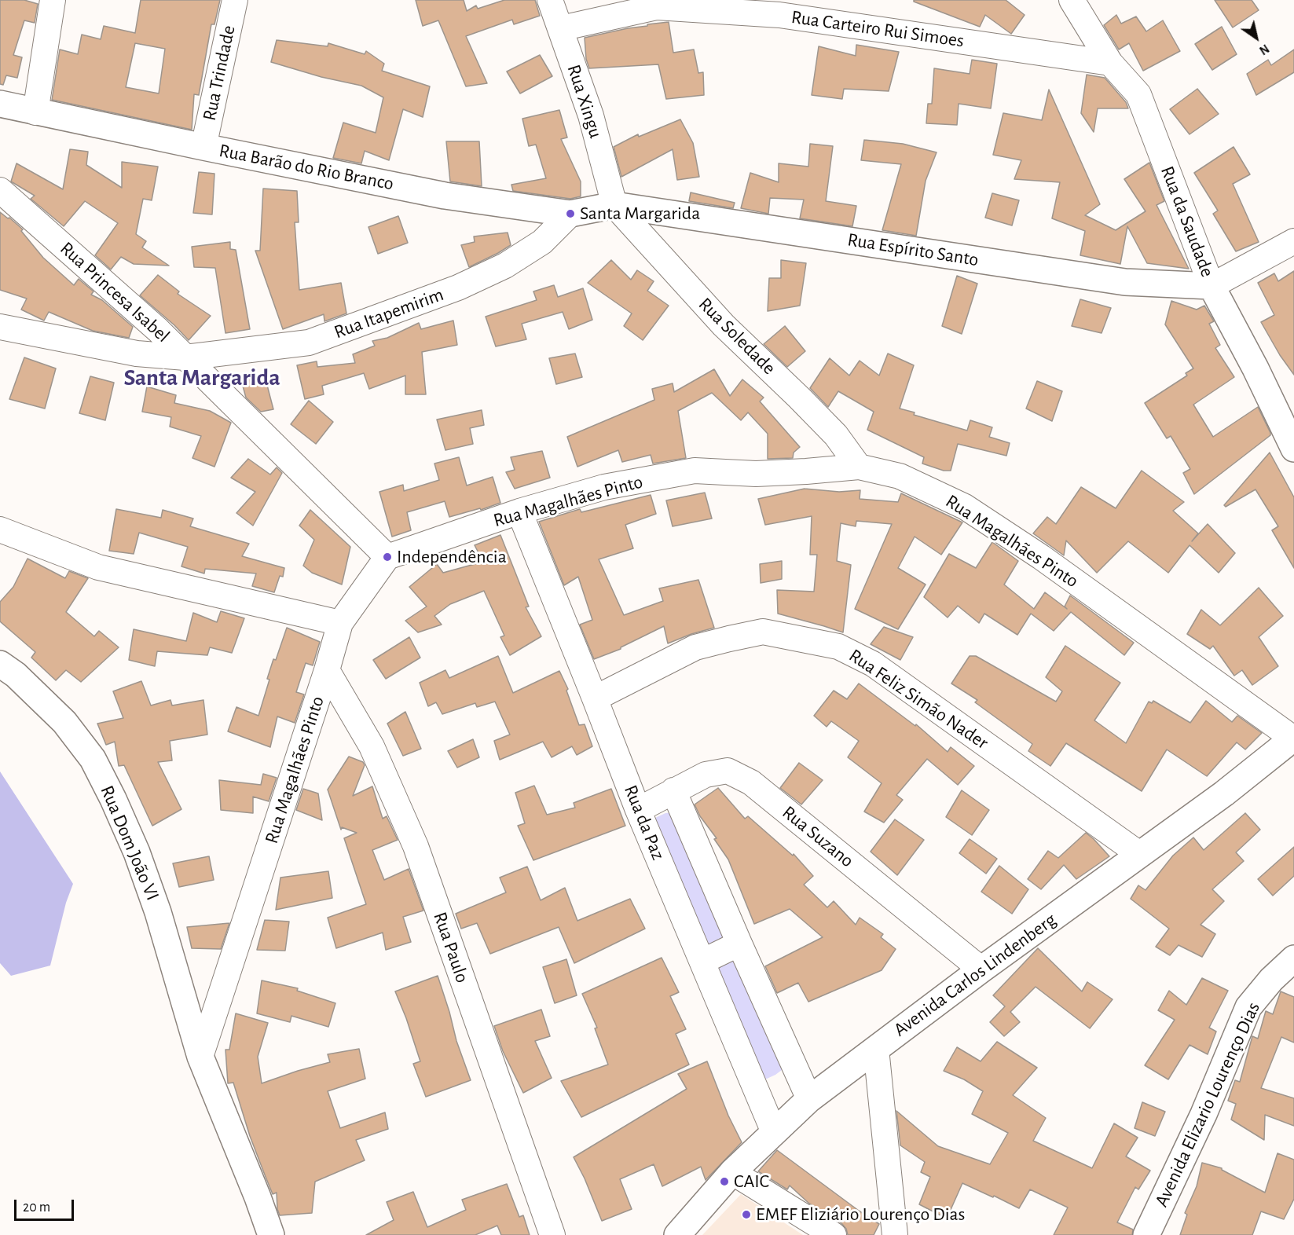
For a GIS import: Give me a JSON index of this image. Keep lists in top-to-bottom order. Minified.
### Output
{"streets":{"street":["Rua Carteiro Rui Simoes","Rua Trindade","Rua Xingu","Rua Barão do Rio Branco","Rua da Saudade","Rua Espírito Santo","Rua Princesa Isabel","Rua Itapemirim","Rua Soledade","Rua Magalhães Pinto","Rua Feliz Simão Nader","Rua da Paz","Rua Suzano","Rua Dom João VI","Rua Paulo","Avenida Carlos Lindenberg","Avenida Elizario Lourenço Dias"]},"crossings":[["Rua Carteiro Rui Simoes","Rua Xingu"],["Rua Carteiro Rui Simoes","Rua da Saudade"],["Rua Trindade","Rua Barão do Rio Branco"],["Rua Xingu","Rua Barão do Rio Branco"],["Rua Xingu","Rua Espírito Santo"],["Rua Xingu","Rua Soledade"],["Rua Barão do Rio Branco","Rua Espírito Santo"],["Rua Barão do Rio Branco","Rua Itapemirim"],["Rua Barão do Rio Branco","Rua Soledade"],["Rua da Saudade","Rua Espírito Santo"],["Rua Espírito Santo","Rua Soledade"],["Rua Princesa Isabel","Rua Itapemirim"],["Rua Princesa Isabel","Rua Magalhães Pinto"],["Rua Soledade","Rua Magalhães Pinto"],["Rua Magalhães Pinto","Rua da Paz"],["Rua Magalhães Pinto","Rua Dom João VI"],["Rua Magalhães Pinto","Rua Paulo"],["Rua Magalhães Pinto","Avenida Carlos Lindenberg"],["Rua Feliz Simão Nader","Rua da Paz"],["Rua Feliz Simão Nader","Avenida Carlos Lindenberg"],["Rua da Paz","Rua Suzano"],["Rua da Paz","Avenida Carlos Lindenberg"],["Rua Suzano","Avenida Carlos Lindenberg"]],"districts":["Santa Margarida"],"places":["Santa Margarida","Independência","CAIC","EMEF Eliziário Lourenço Dias"],"scale_bar":"20 m","north":"bottom right"}
